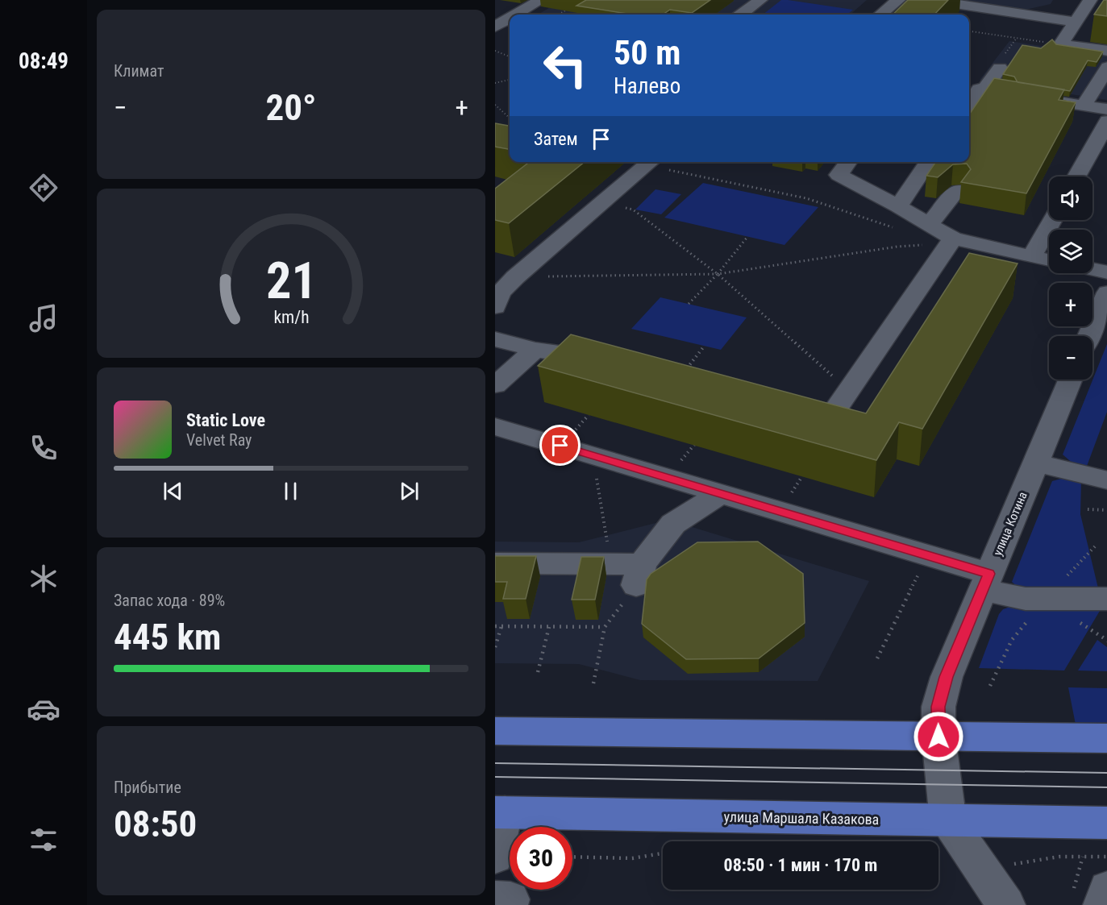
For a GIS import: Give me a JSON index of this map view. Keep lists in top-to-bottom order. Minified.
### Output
{"streets":{"main road":["улица Маршала Казакова"],"street":["улица Котина"]},"crossings":[["улица Котина","улица Маршала Казакова"]],"page":{"tabs":"08:49","tile":["Климат",["Запас хода · 89%","445 km"],["Прибытие","08:50"]],"turn":["50 m","Налево"],"heat":["−","20°","+"],"then":"Затем","map_buttons":["+","−"],"song":["Static Love","Velvet Ray"],"limit":"30","trip":"08:50 · 1 мин · 170 m","gauge":["21","km/h"]}}
